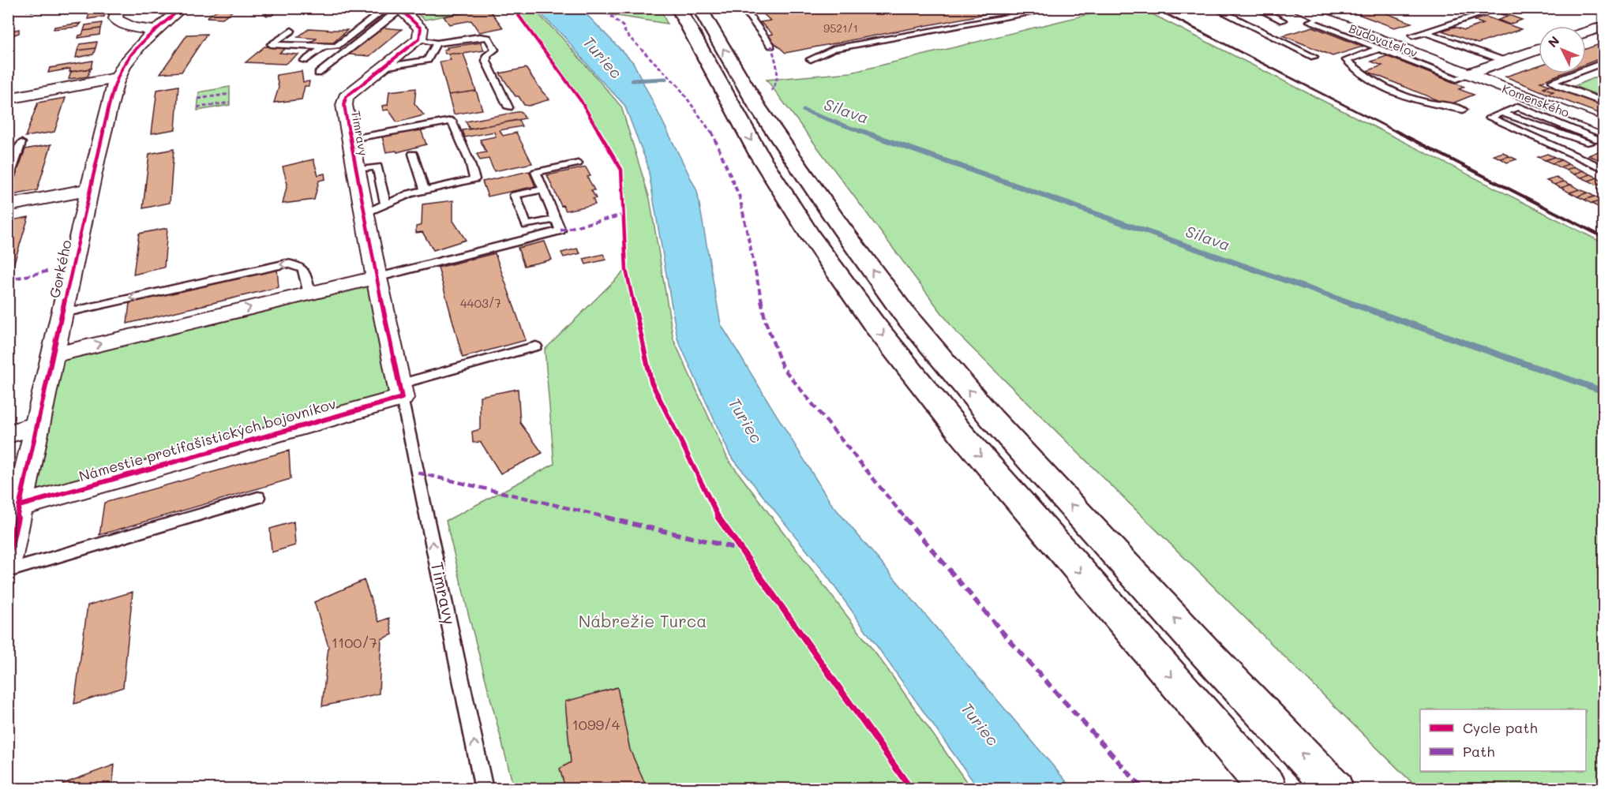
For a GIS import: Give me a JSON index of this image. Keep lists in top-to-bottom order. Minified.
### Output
{"streets":{"street":["Budovateľov","Komenského","Timravy","Gorkého","Námestie protifašistických bojovníkov"]},"crossings":[["Budovateľov","Komenského"],["Timravy","Námestie protifašistických bojovníkov"],["Gorkého","Námestie protifašistických bojovníkov"]],"one_way":["Timravy"],"water":["Turiec","Silava"],"parks":["Nábrežie Turca"],"house_numbers":["9521/1","4403/7","1100/7","1099/4"],"legend":["Cycle path","Path"],"north":"top left"}
